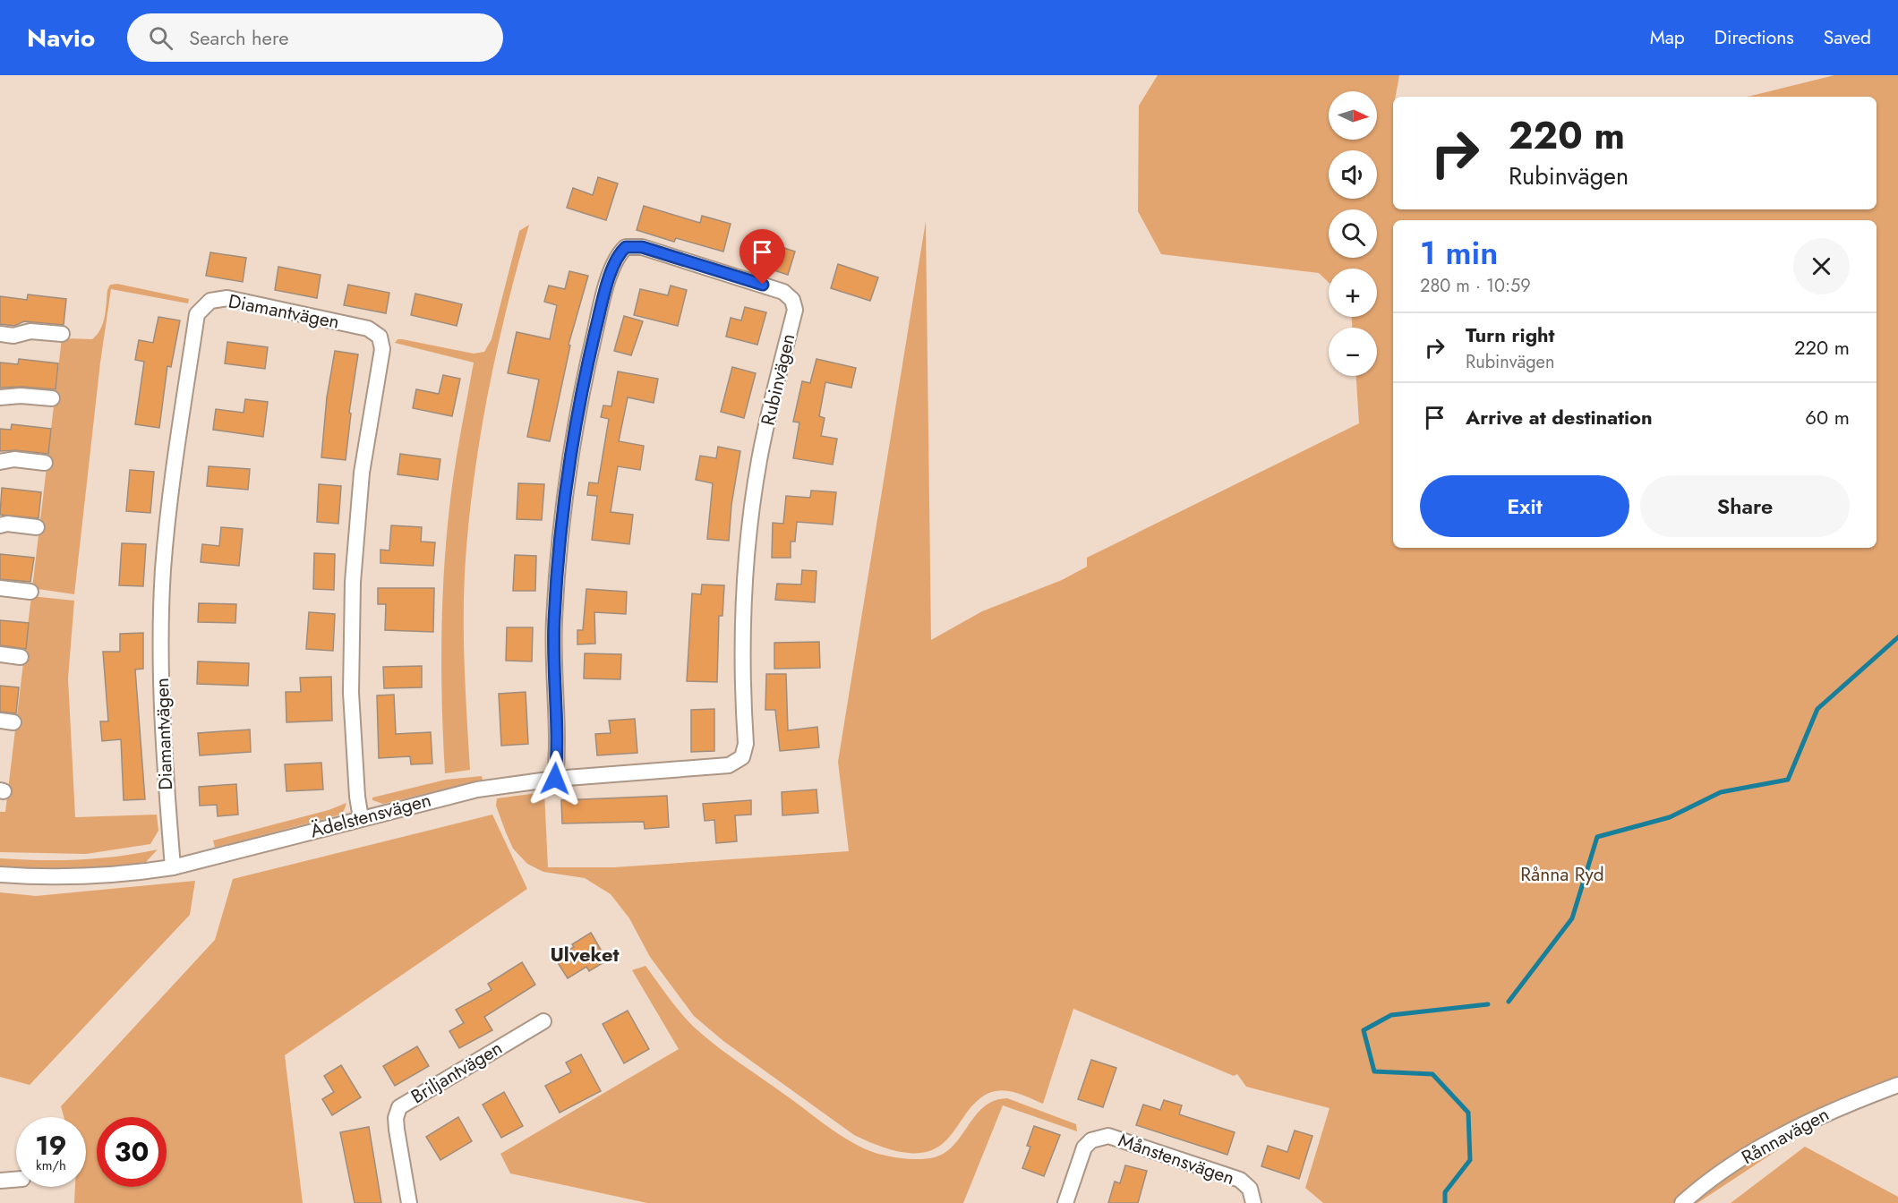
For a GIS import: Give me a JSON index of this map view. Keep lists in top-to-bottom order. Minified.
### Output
{"streets":{"street":["Diamantvägen","Rubinvägen","Ädelstensvägen","Briljantvägen","Rånnavägen","Månstensvägen"]},"crossings":[["Diamantvägen","Ädelstensvägen"],["Rubinvägen","Ädelstensvägen"]],"districts":["Ulveket"],"parks":["Rånna Ryd"],"north":"right","page":{"header":"Navio","search":"Search here","nav":["Map","Directions","Saved"],"map_buttons":["+","−"],"turn":["220 m","Rubinvägen"],"heading":["1 min","280 m · 10:59"],"list":[{"name":"Turn right","note":"Rubinvägen","value":"220 m"},{"name":"Arrive at destination","value":"60 m"}],"buttons":["Exit","Share"],"speed":"19 km/h","limit":"30"}}
